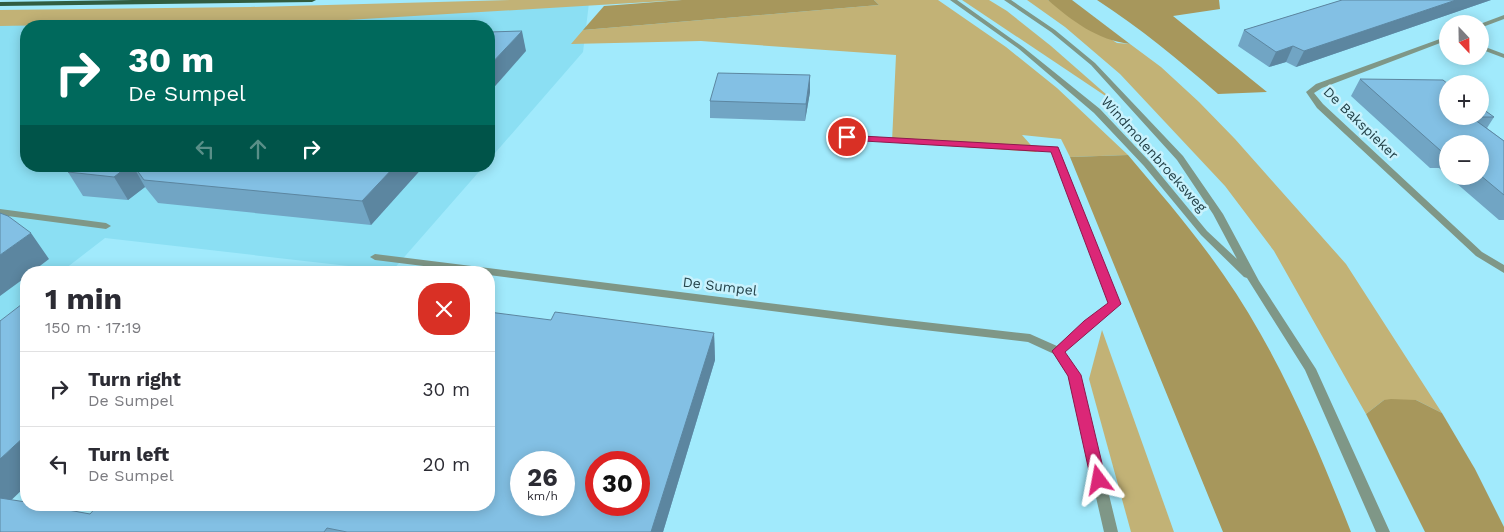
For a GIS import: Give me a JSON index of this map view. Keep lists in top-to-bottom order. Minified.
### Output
{"streets":{"street":["De Bakspieker","Windmolenbroeksweg","De Sumpel"]},"north":"bottom","page":{"map_buttons":["+","−"],"turn":["30 m","De Sumpel"],"heading":["1 min","150 m · 17:19"],"list":[{"name":"Turn right","note":"De Sumpel","value":"30 m"},{"name":"Turn left","note":"De Sumpel","value":"20 m"}],"speed":"26 km/h","limit":"30"}}
